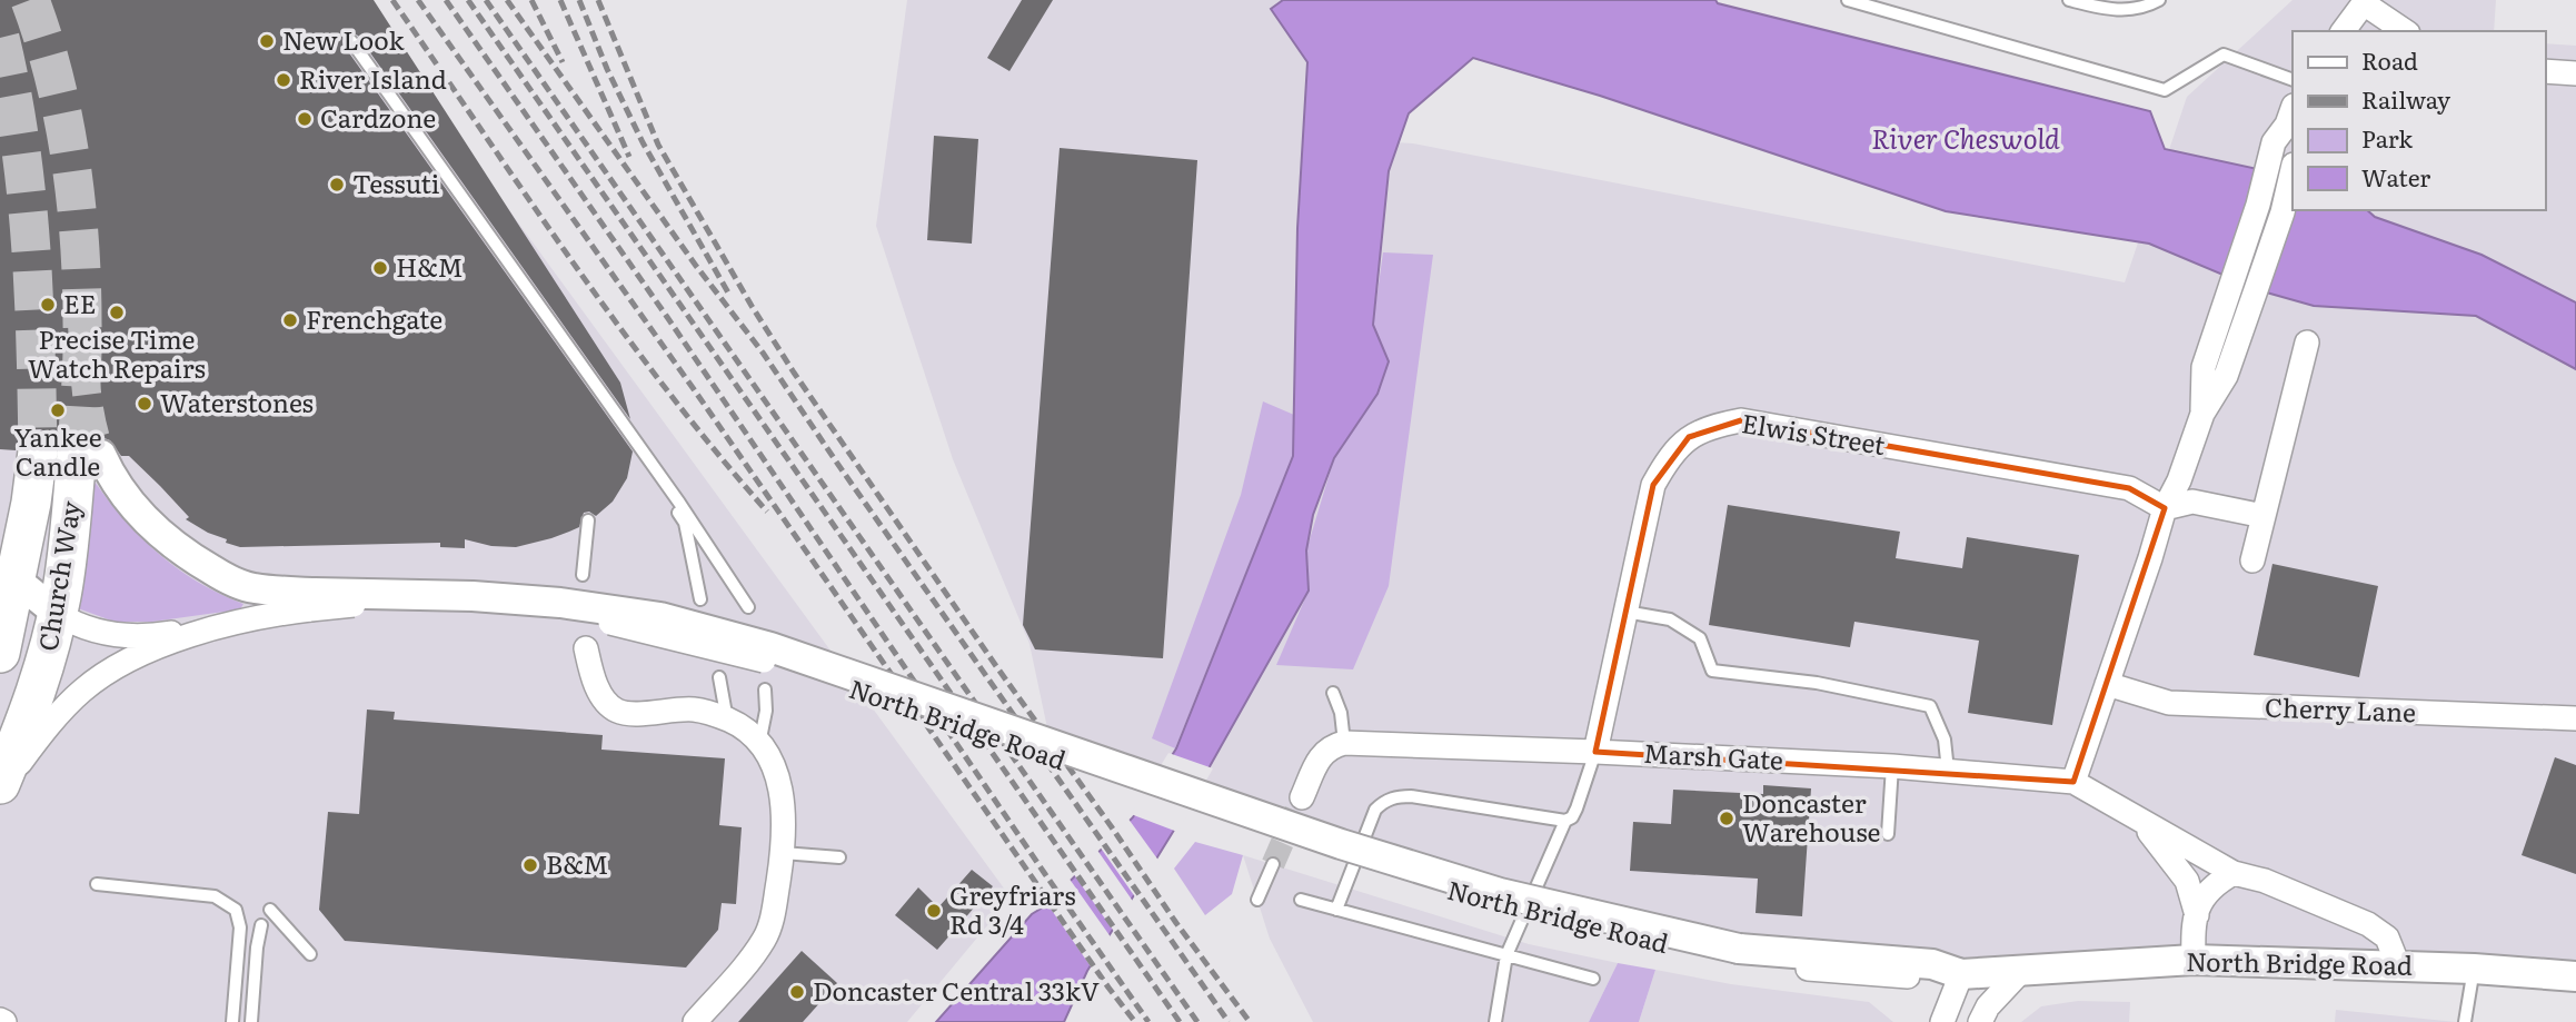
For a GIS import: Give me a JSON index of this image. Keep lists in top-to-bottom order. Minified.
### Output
{"streets":{"highway":["Church Way"],"street":["Elwis Street","Cherry Lane","North Bridge Road","Marsh Gate"]},"crossings":[["Elwis Street","Marsh Gate"],["Church Way","North Bridge Road"],["North Bridge Road","Marsh Gate"]],"water":["River Cheswold"],"places":["New Look","River Island","Cardzone","Tessuti","H&M","EE","Precise Time Watch Repairs","Frenchgate","Waterstones","Yankee Candle","Doncaster Warehouse","B&M","Greyfriars Rd 3/4","Doncaster Central 33kV"],"legend":["Road","Railway","Park","Water"]}
